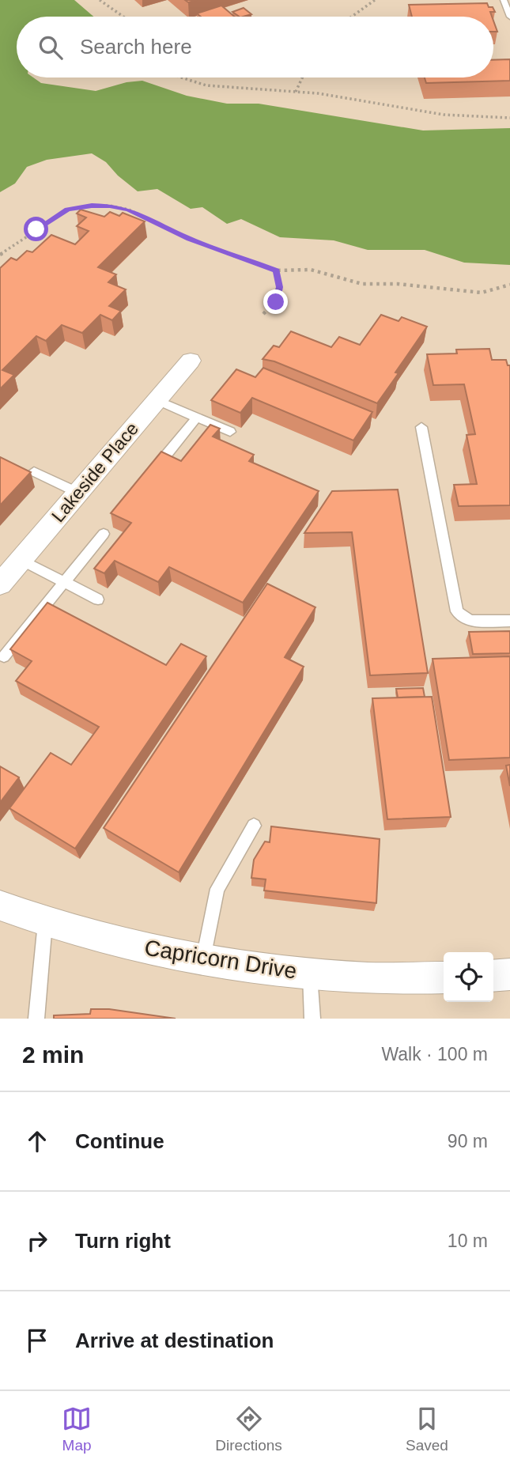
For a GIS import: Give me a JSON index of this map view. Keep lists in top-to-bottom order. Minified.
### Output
{"streets":{"street":["Lakeside Place","Capricorn Drive"]},"page":{"search":"Search here","heading":["2 min","Walk · 100 m"],"list":[["Continue","90 m"],["Turn right","10 m"],"Arrive at destination"],"nav":["Map","Directions","Saved"]}}
